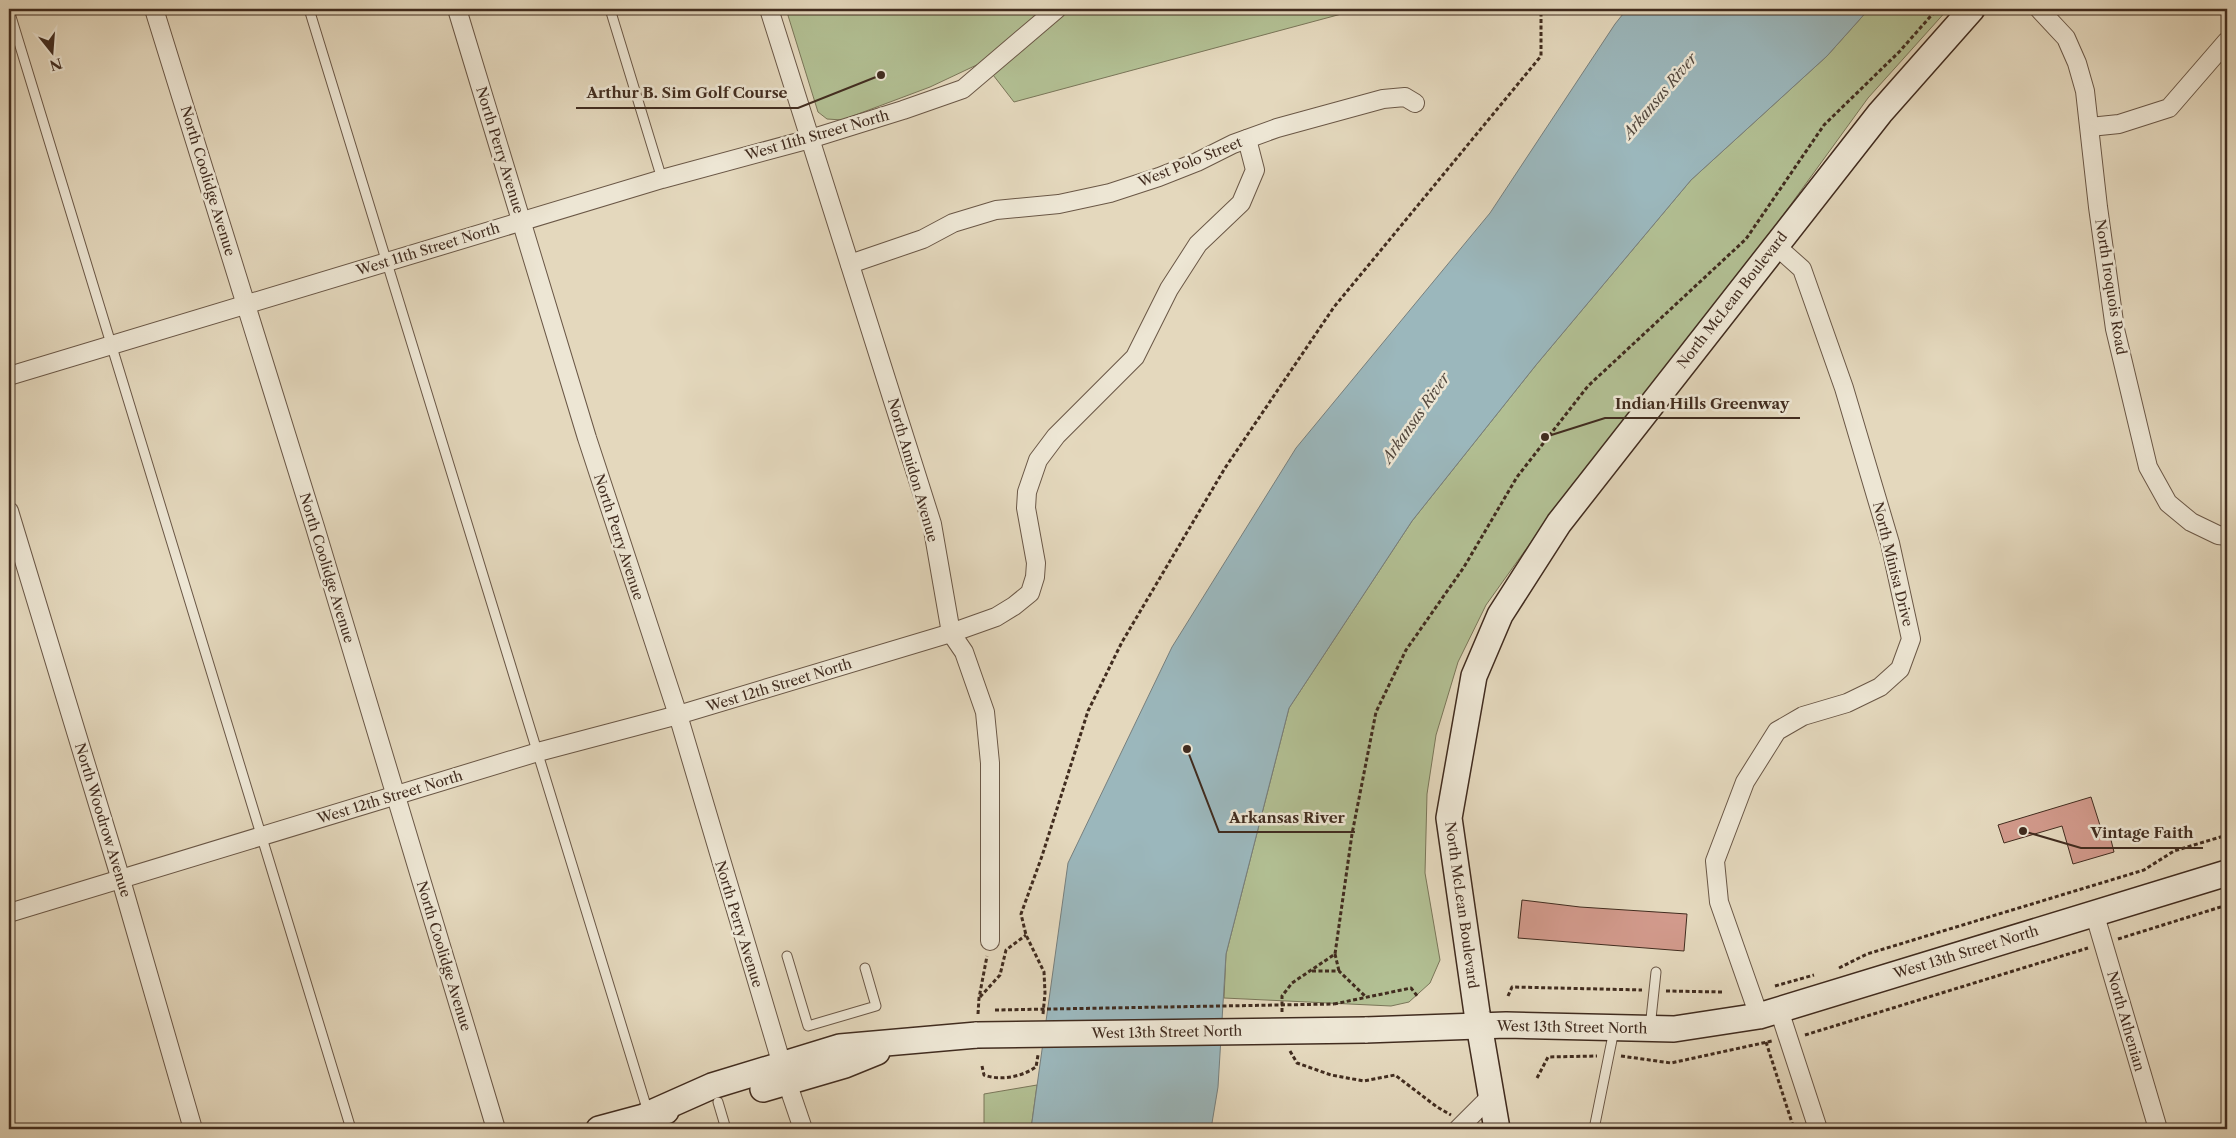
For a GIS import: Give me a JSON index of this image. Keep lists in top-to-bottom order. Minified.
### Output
{"streets":{"street":["West 11th Street North","North Perry Avenue","West Polo Street","North Coolidge Avenue","North Iroquois Road","North McLean Boulevard","North Amidon Avenue","North Minisa Drive","West 12th Street North","North Woodrow Avenue","West 13th Street North","North Athenian"]},"crossings":[["West 11th Street North","North Perry Avenue"],["West 11th Street North","North Coolidge Avenue"],["West 11th Street North","North Amidon Avenue"],["North Perry Avenue","West 12th Street North"],["North Perry Avenue","West 13th Street North"],["West Polo Street","North Amidon Avenue"],["West Polo Street","West 12th Street North"],["North Coolidge Avenue","West 12th Street North"],["North McLean Boulevard","North Minisa Drive"],["North McLean Boulevard","West 13th Street North"],["North Amidon Avenue","West 12th Street North"],["North Minisa Drive","West 13th Street North"],["West 12th Street North","North Woodrow Avenue"],["West 13th Street North","North Athenian"]],"water":["Arkansas River"],"places":["Arthur B. Sim Golf Course","Indian Hills Greenway","Arkansas River","Vintage Faith"],"north":"bottom"}
